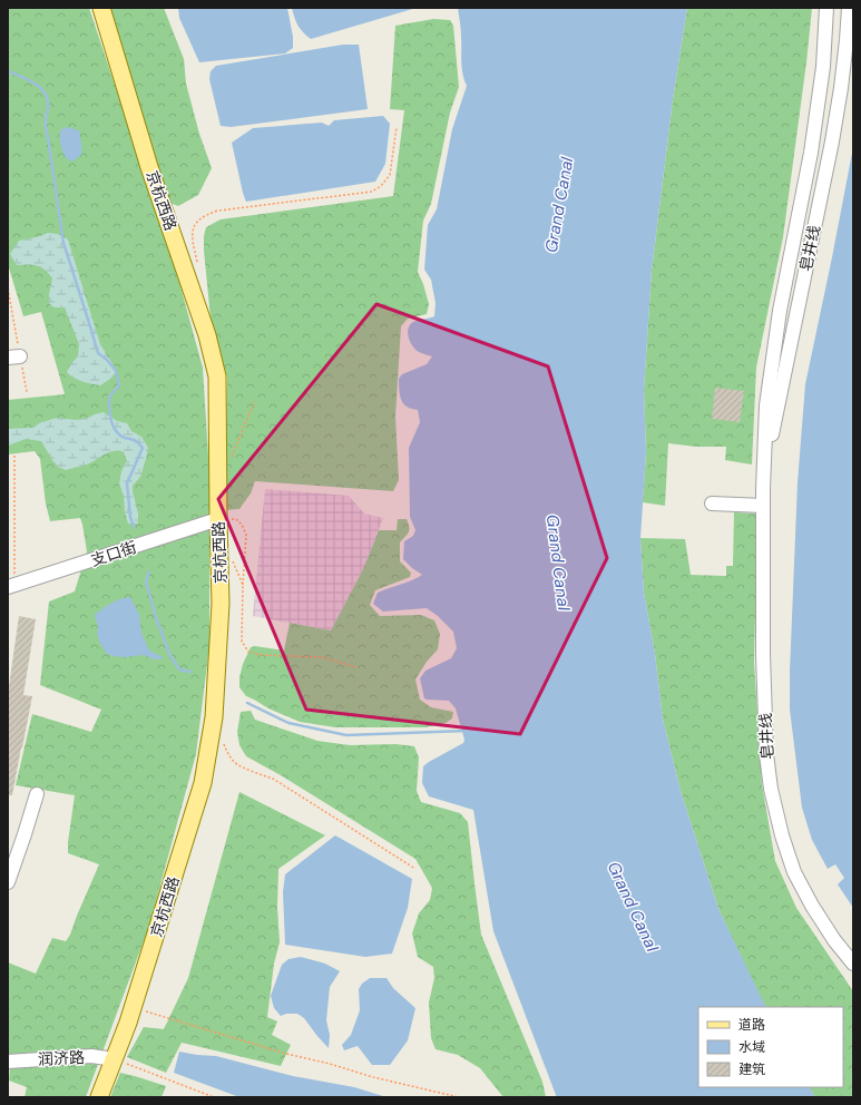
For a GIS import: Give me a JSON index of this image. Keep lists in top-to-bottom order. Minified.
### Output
{"streets":{"main road":["京杭西路"],"street":["皂井线","支口街","润济路"]},"crossings":[["京杭西路","支口街"],["京杭西路","润济路"]],"water":["Grand Canal"],"legend":["道路","水域","建筑"]}
